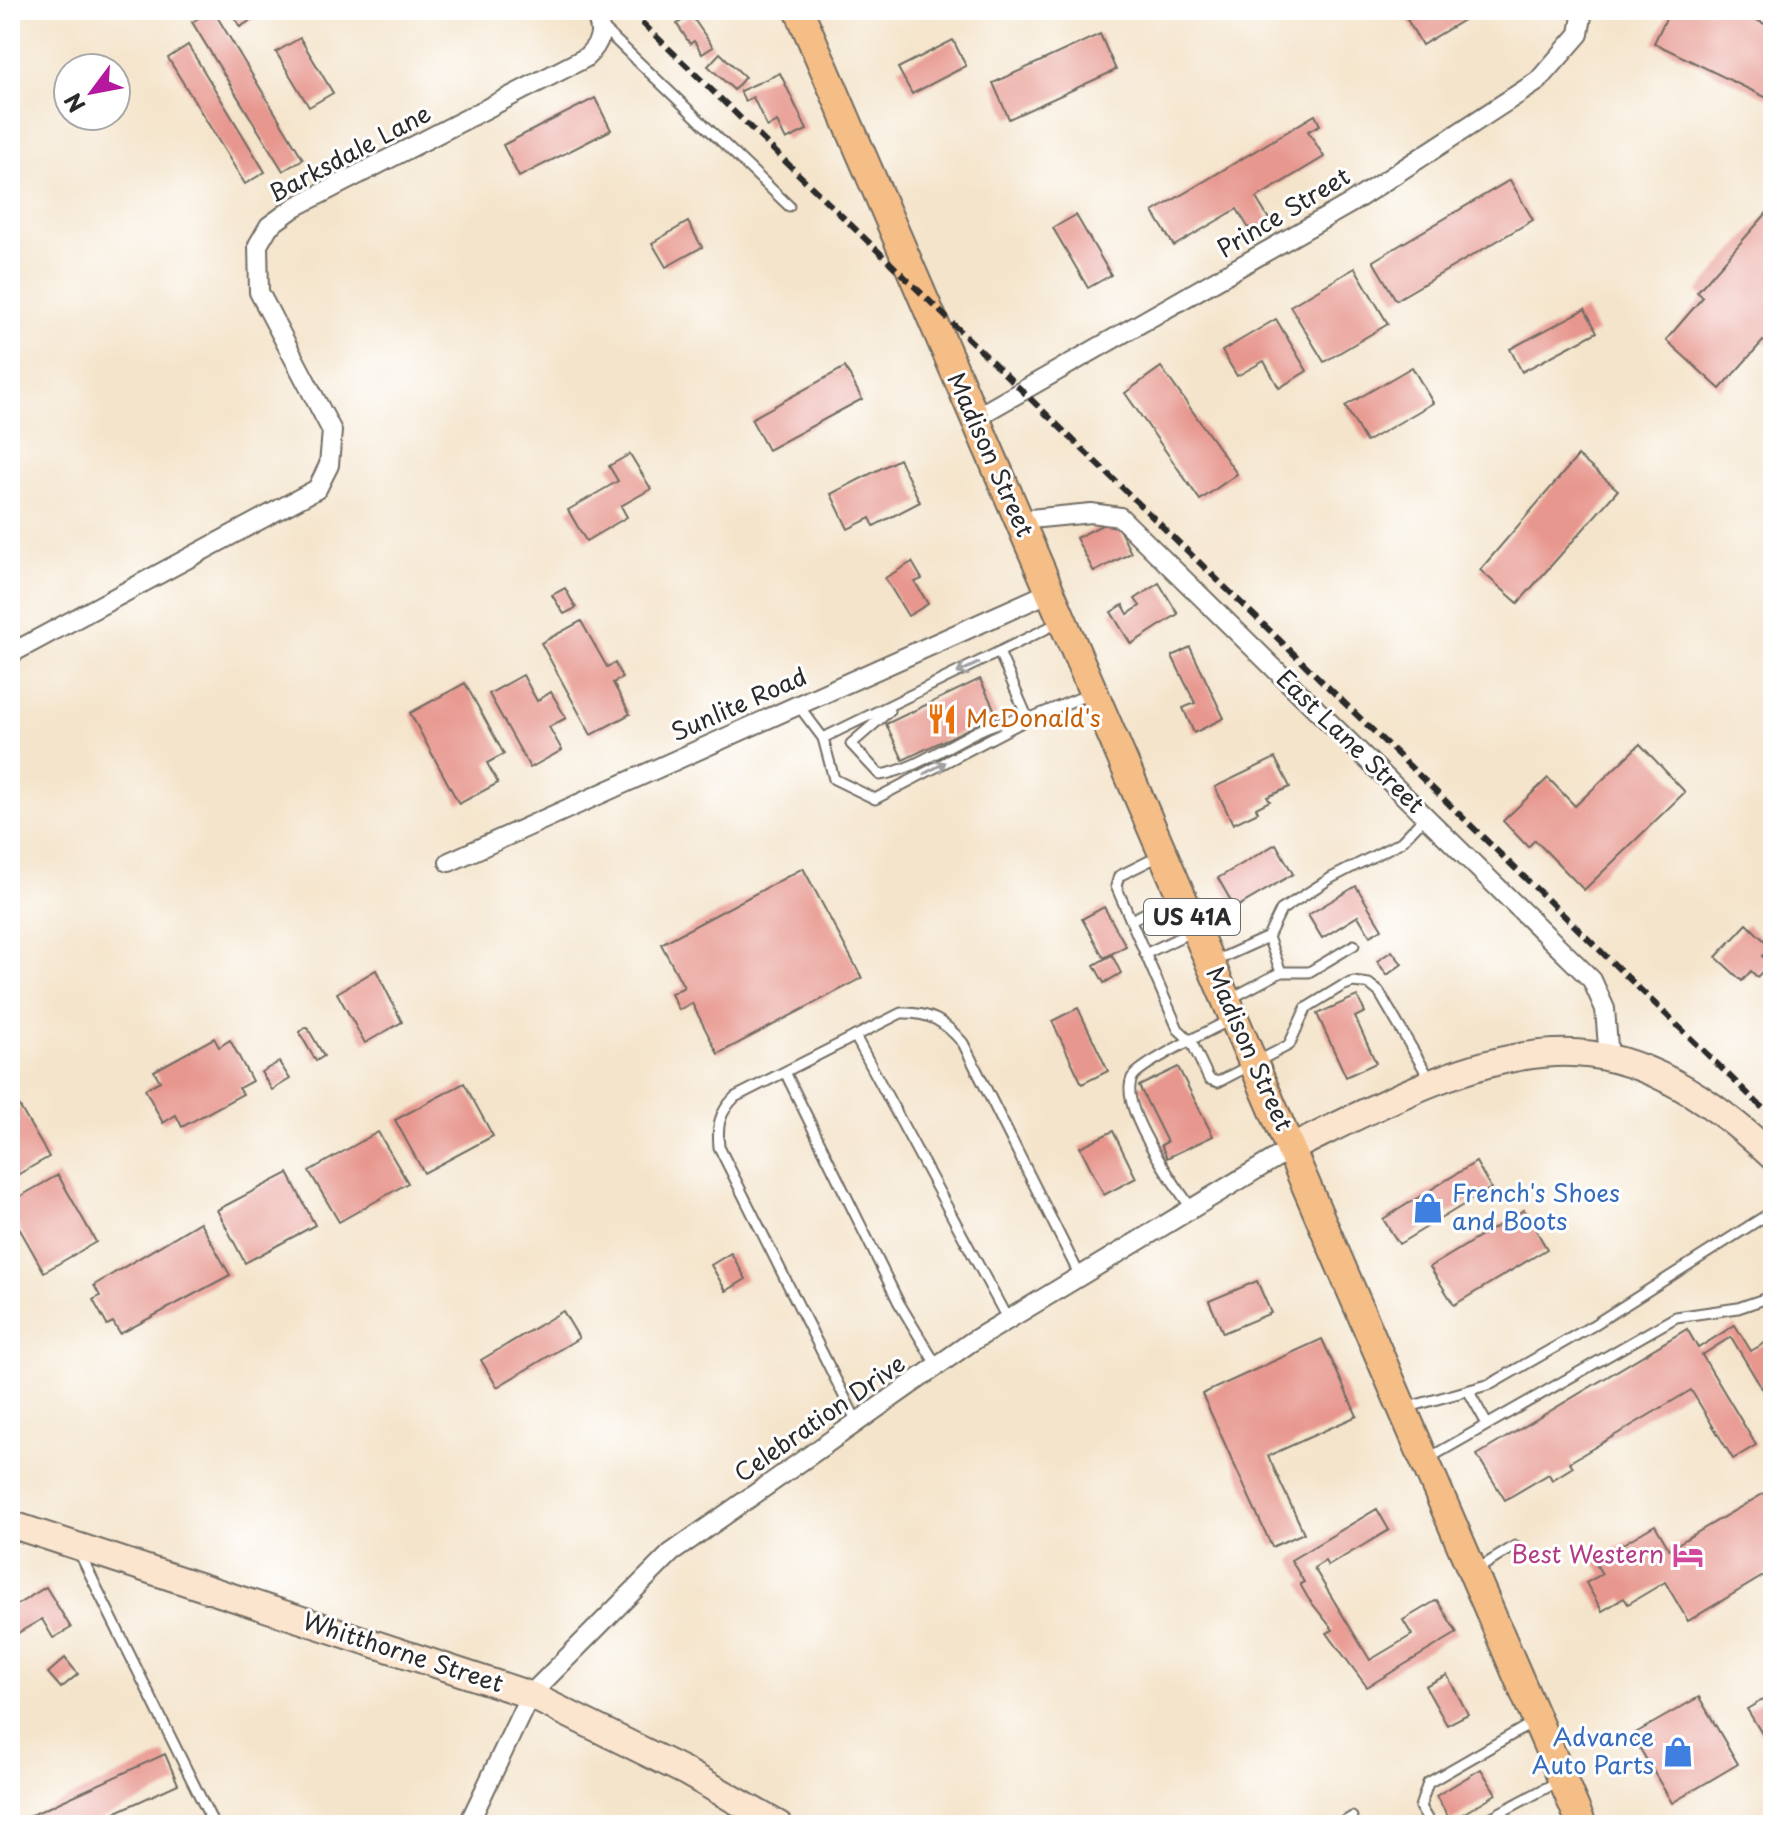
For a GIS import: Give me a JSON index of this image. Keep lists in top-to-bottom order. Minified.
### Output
{"streets":{"main road":["Madison Street","US 41A"],"street":["Barksdale Lane","Prince Street","Sunlite Road","East Lane Street","Celebration Drive","Whitthorne Street"]},"crossings":[["Prince Street","Madison Street"],["Madison Street","Sunlite Road"],["Madison Street","East Lane Street"],["Madison Street","Celebration Drive"],["Celebration Drive","Whitthorne Street"]],"places":{"restaurant":["McDonald's"],"shop":["French's Shoes and Boots","Advance Auto Parts"],"hotel":["Best Western"]},"north":"bottom left"}
